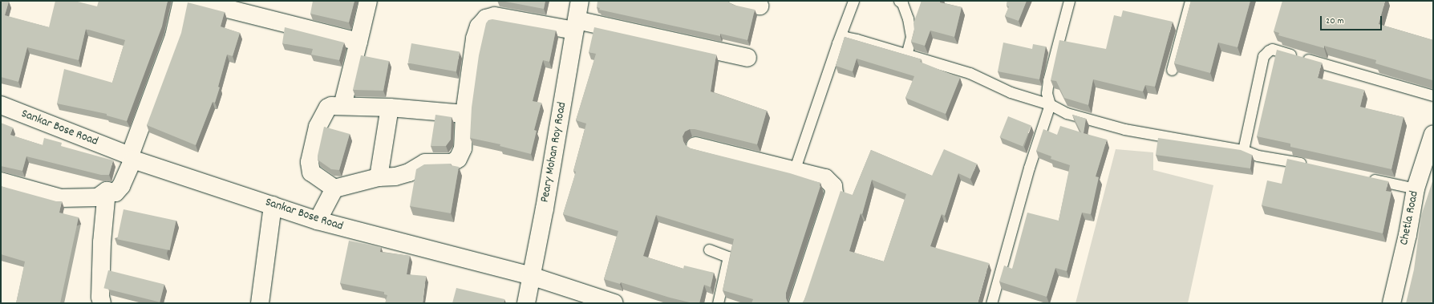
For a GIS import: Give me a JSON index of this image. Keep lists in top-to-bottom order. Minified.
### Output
{"streets":{"street":["Sankar Bose Road","Peary Mohan Roy Road","Chetla Road"]},"crossings":[["Sankar Bose Road","Peary Mohan Roy Road"]],"scale_bar":"20 m"}
